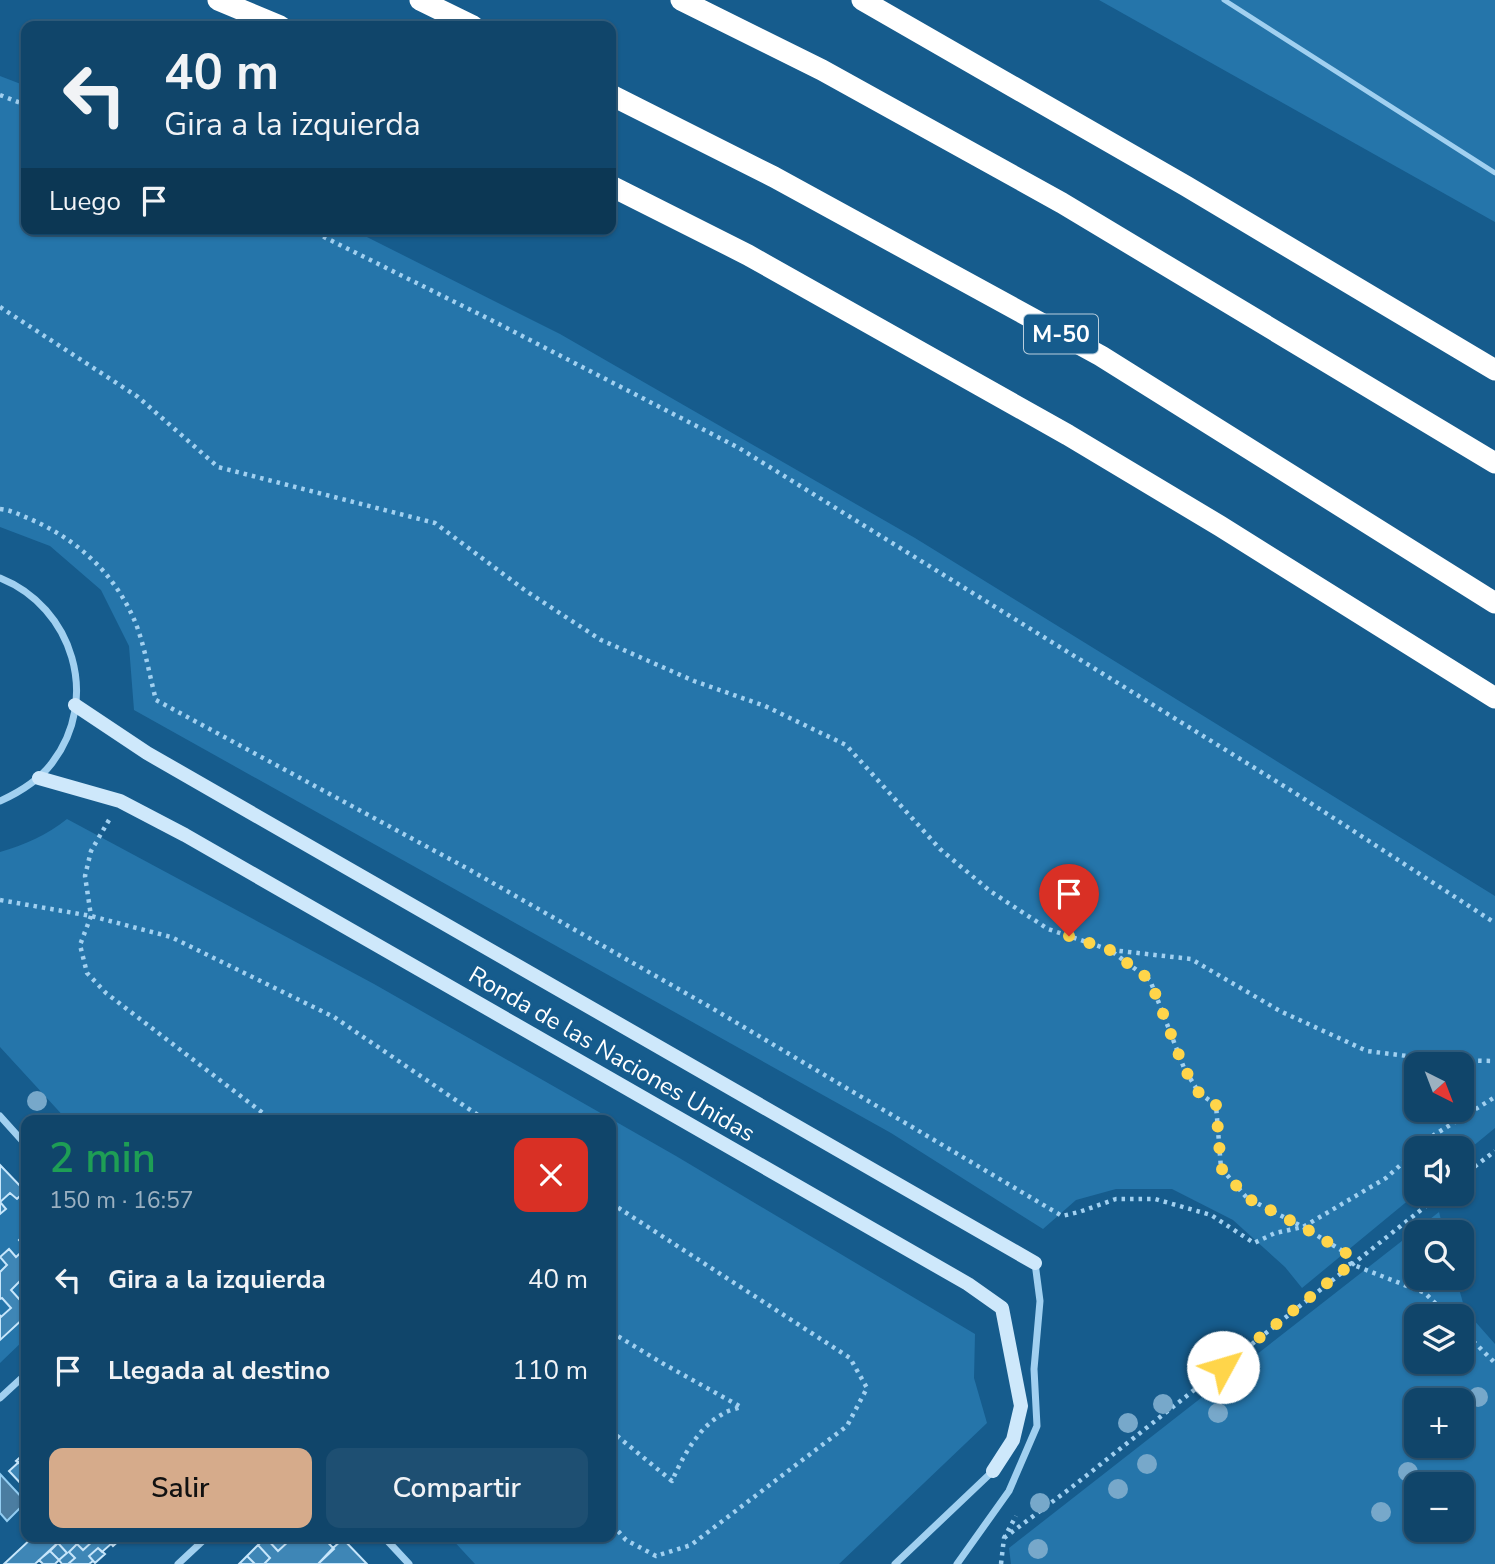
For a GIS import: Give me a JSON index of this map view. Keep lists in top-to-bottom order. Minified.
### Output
{"streets":{"highway":["M-50"],"street":["Ronda de las Naciones Unidas"]},"north":"bottom right","page":{"turn":["40 m","Gira a la izquierda"],"then":"Luego","map_buttons":["+","−"],"heading":["2 min","150 m · 16:57"],"list":[{"name":"Gira a la izquierda","value":"40 m"},{"name":"Llegada al destino","value":"110 m"}],"buttons":["Salir","Compartir"]}}
